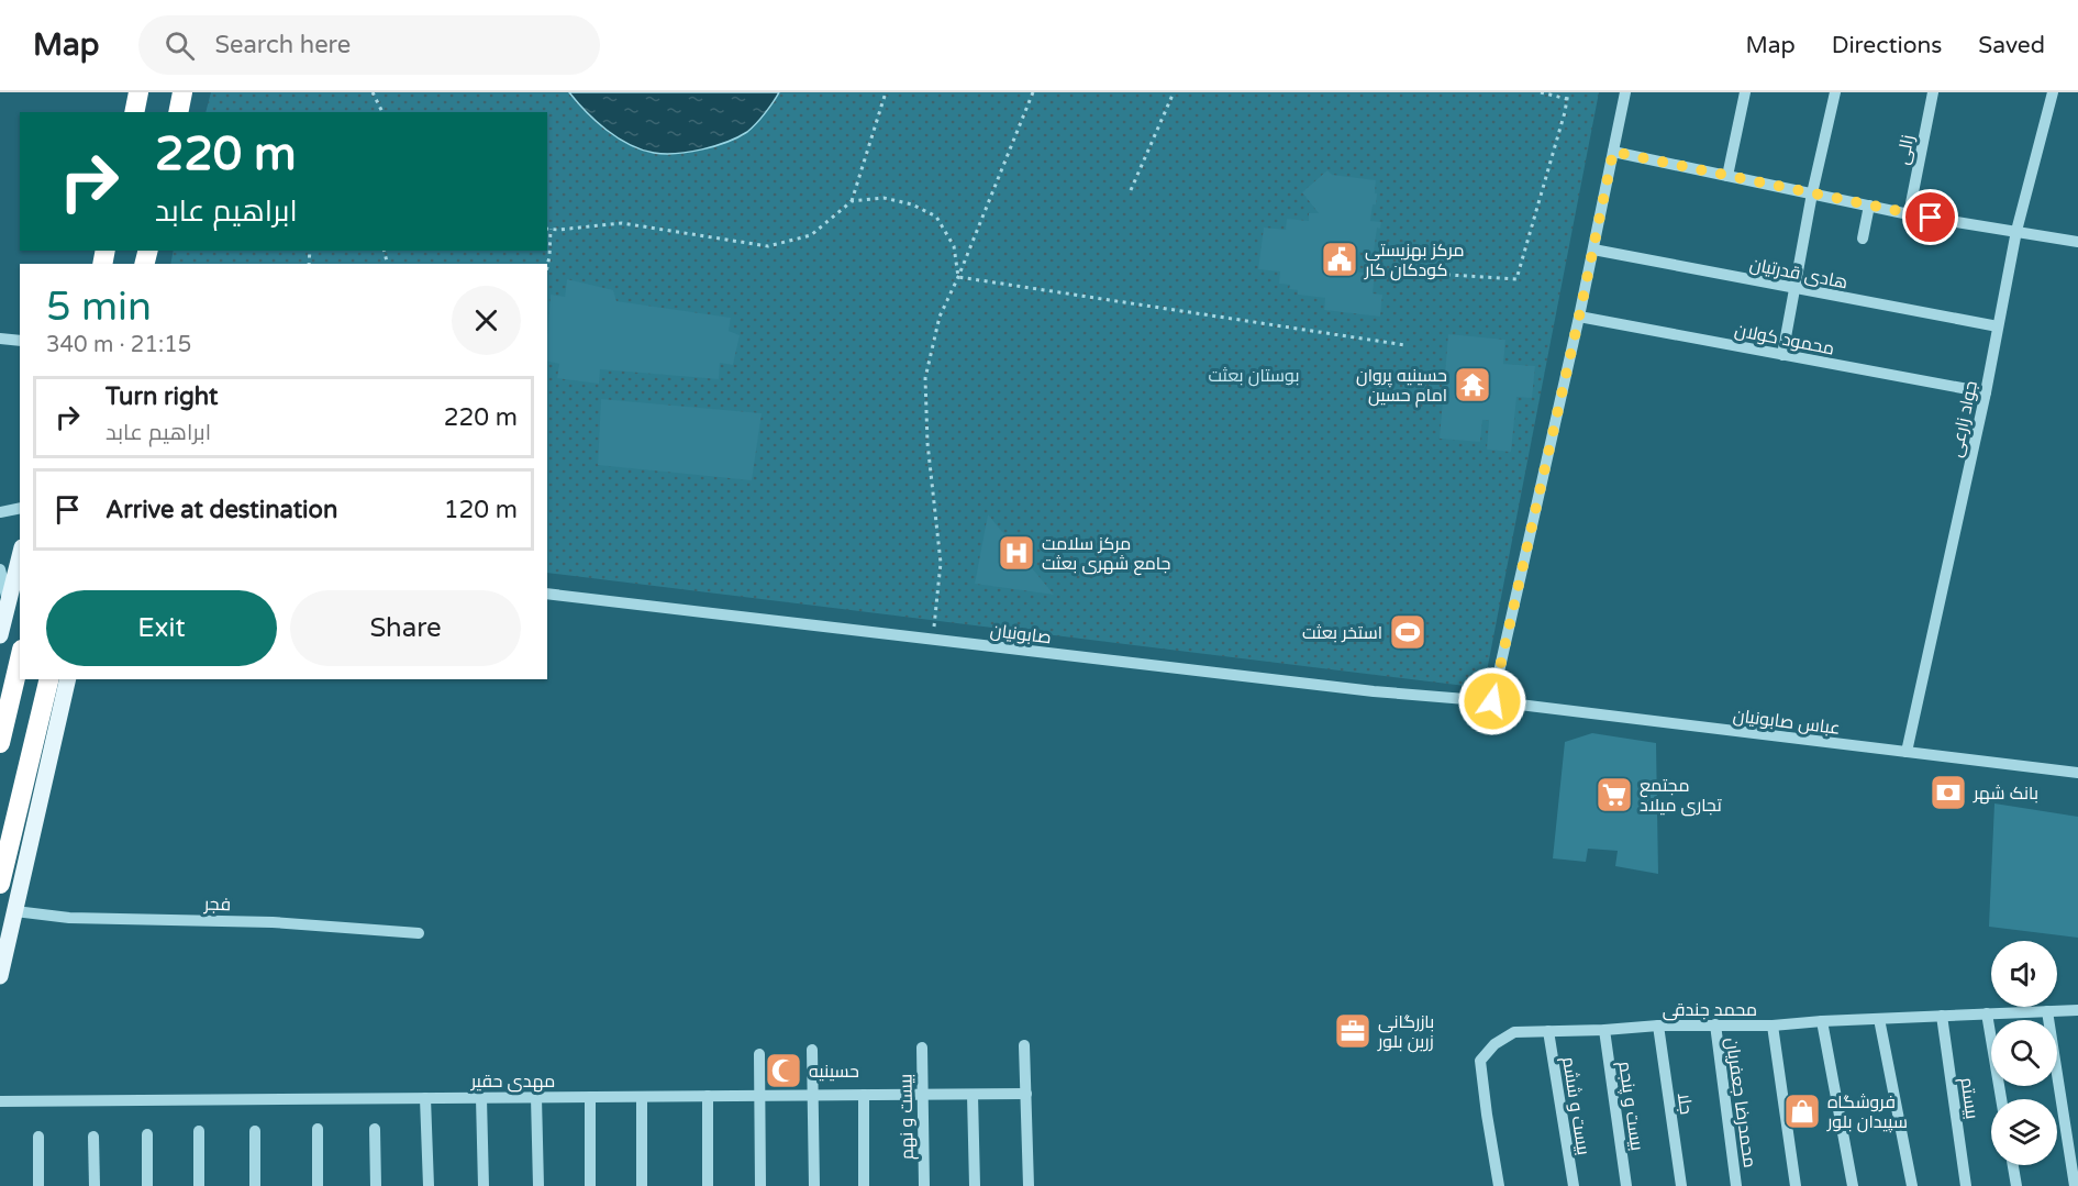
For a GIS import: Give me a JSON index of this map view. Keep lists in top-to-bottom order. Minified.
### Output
{"streets":{"street":["زالی","هادی قدرتیان","محمود کولان","جواد زارعی","صابونیان","عباس صابونیان","فجر","محمد جندقی","مهدی حقیر","بیستم","محمدرضا جعفریان","جلا","بیست و ششم","بیست و پنجم","بیست و نهم"]},"crossings":[["هادی قدرتیان","جواد زارعی"],["محمود کولان","جواد زارعی"],["جواد زارعی","عباس صابونیان"],["صابونیان","عباس صابونیان"],["محمد جندقی","بیستم"],["محمد جندقی","محمدرضا جعفریان"],["محمد جندقی","جلا"],["محمد جندقی","بیست و ششم"],["محمد جندقی","بیست و پنجم"],["مهدی حقیر","بیست و نهم"]],"parks":["بوستان بعثت"],"places":{"public building":["مرکز بهزیستی کودکان کار"],"temple":["حسینیه پروان امام حسین"],"hospital":["مرکز سلامت جامع شهری بعثت"],"sports":["استخر بعثت"],"bank":["بانک شهر"],"supermarket":["مجتمع تجاری میلاد"],"office":["بازرگانی زرین بلور"],"mosque":["حسینیه"],"shop":["فروشگاه سپیدان بلور"]},"page":{"header":"Map","search":"Search here","nav":["Map","Directions","Saved"],"turn":["220 m","ابراهیم عابد"],"heading":["5 min","340 m · 21:15"],"list":[{"name":"Turn right","note":"ابراهیم عابد","value":"220 m"},{"name":"Arrive at destination","value":"120 m"}],"buttons":["Exit","Share"]}}
